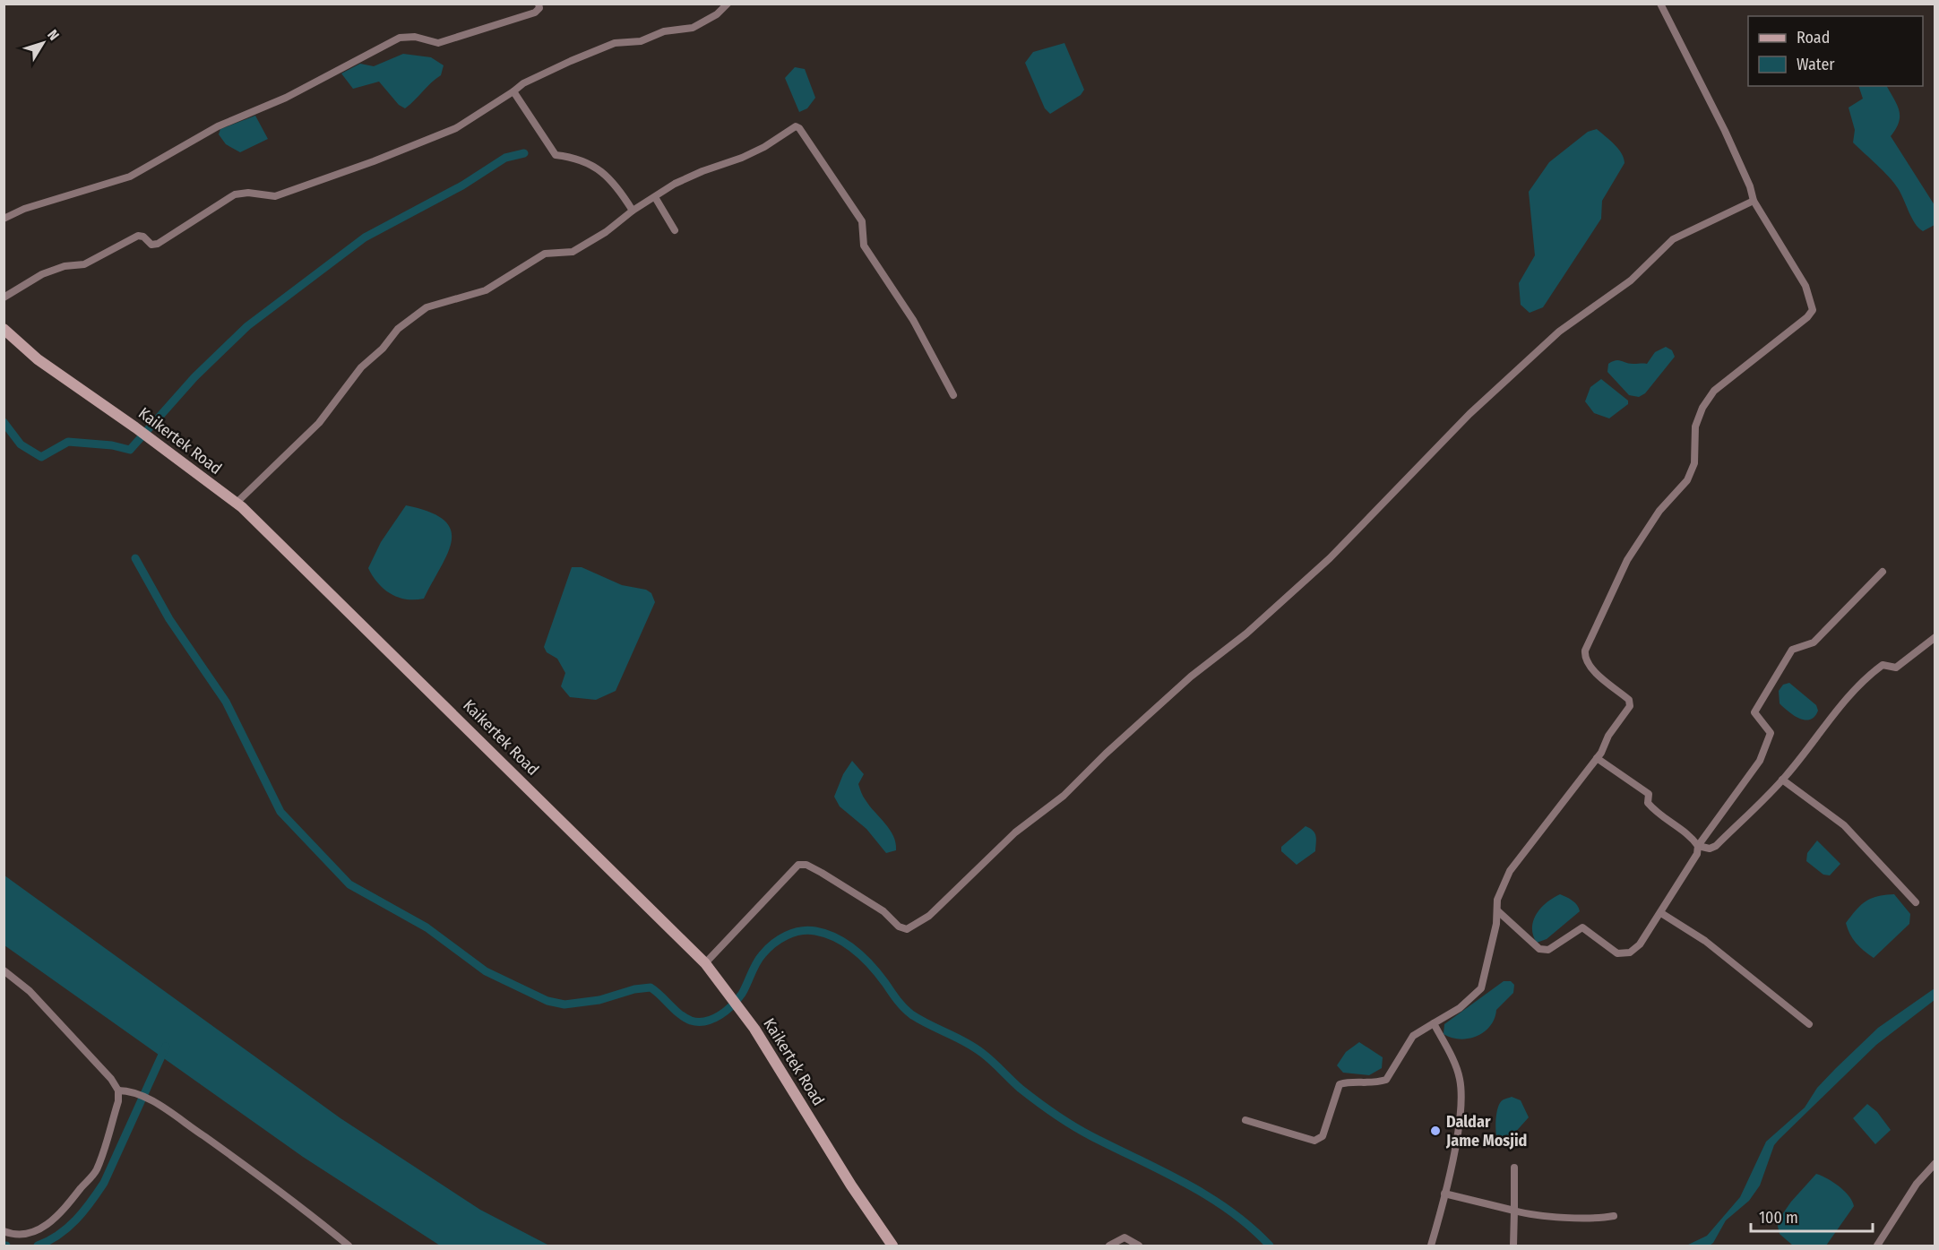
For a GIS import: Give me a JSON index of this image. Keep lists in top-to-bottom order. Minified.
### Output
{"streets":{"main road":["Kaikertek Road"]},"places":["Daldar Jame Mosjid"],"legend":["Road","Water"],"scale_bar":"100 m","north":"top right"}
